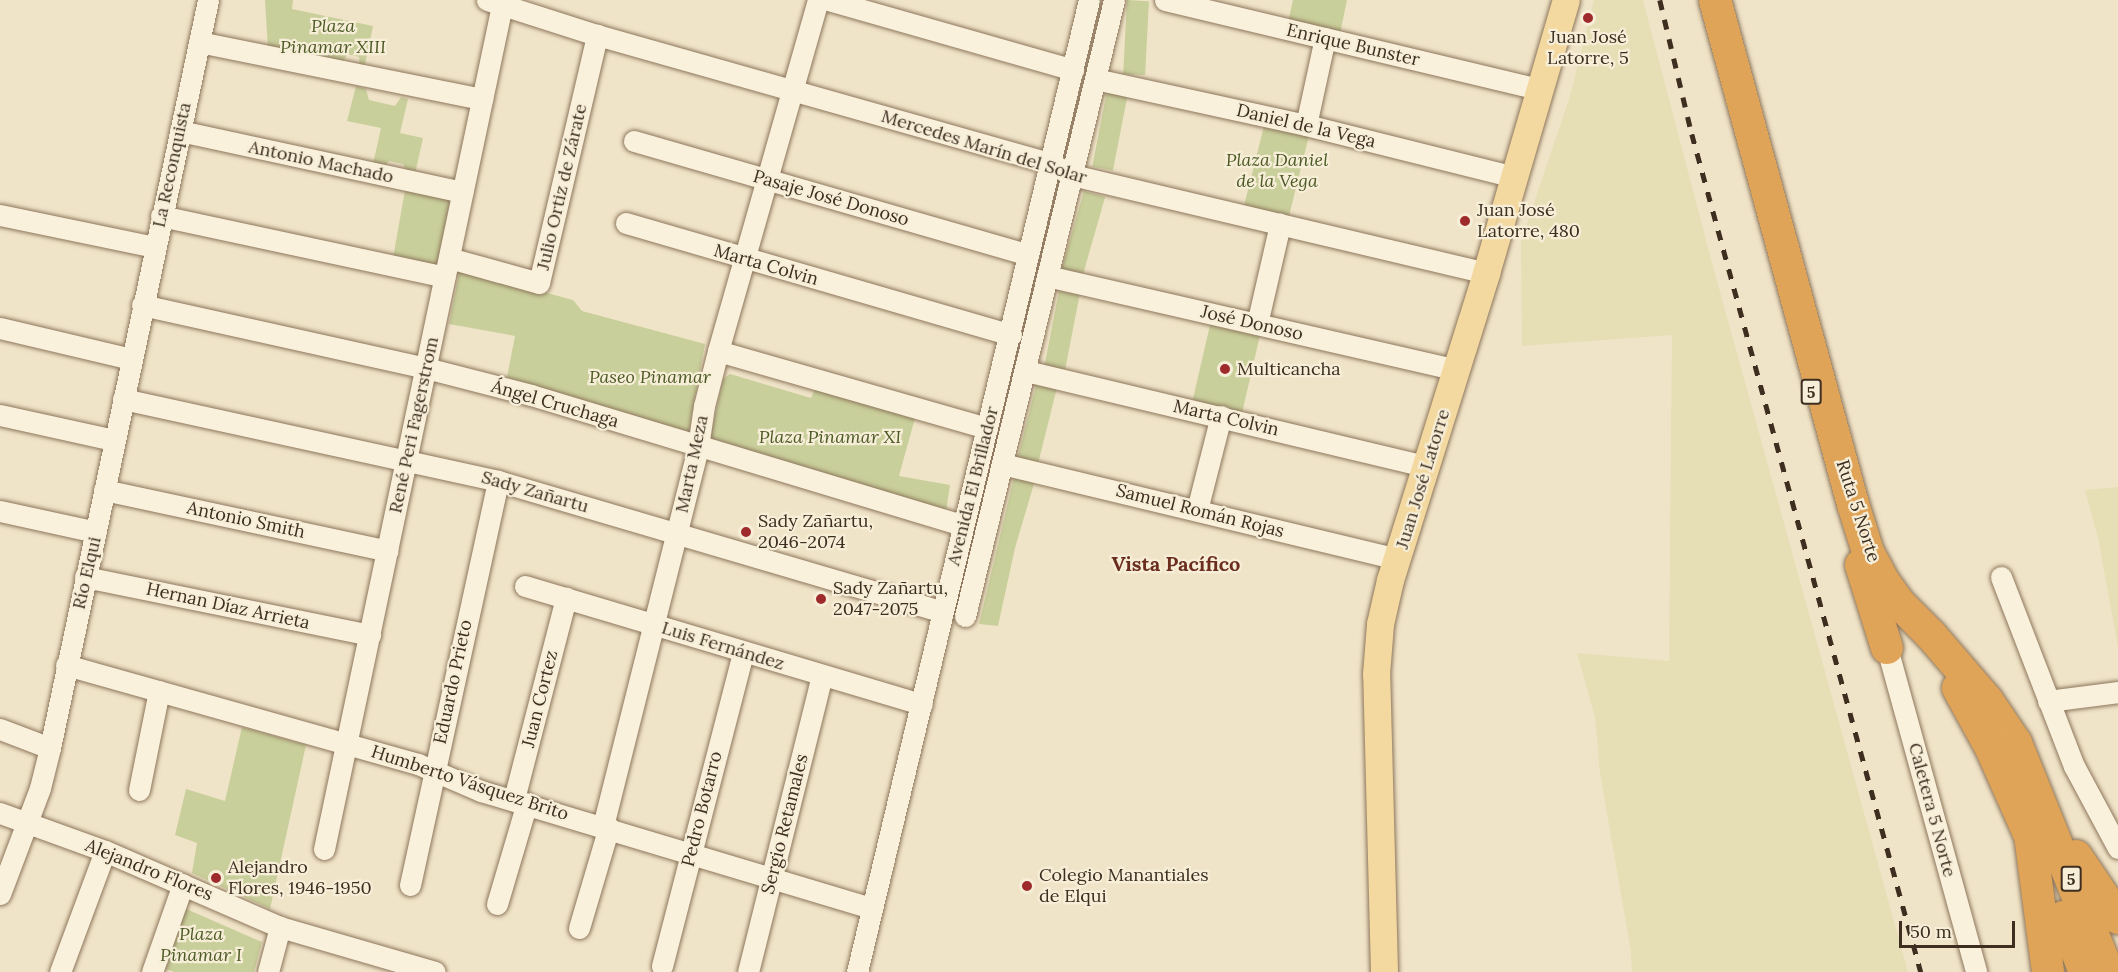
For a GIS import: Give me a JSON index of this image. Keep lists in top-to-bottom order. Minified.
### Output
{"streets":{"highway":["5","Ruta 5 Norte"],"main road":["Juan José Latorre"],"street":["Enrique Bunster","Daniel de la Vega","Mercedes Marín del Solar","Antonio Machado","La Reconquista","Julio Ortiz de Zárate","Pasaje José Donoso","Marta Colvin","José Donoso","Ángel Cruchaga","René Peri Fagerstrom","Marta Meza","Avenida El Brillador","Sady Zañartu","Samuel Román Rojas","Antonio Smith","Río Elqui","Hernan Díaz Arrieta","Luis Fernández","Eduardo Prieto","Juan Cortez","Humberto Vásquez Brito","Pedro Botarro","Caletera 5 Norte","Sergio Retamales","Alejandro Flores"]},"crossings":[["Enrique Bunster","Juan José Latorre"],["Daniel de la Vega","Juan José Latorre"],["Daniel de la Vega","Avenida El Brillador"],["Mercedes Marín del Solar","Julio Ortiz de Zárate"],["Mercedes Marín del Solar","René Peri Fagerstrom"],["Mercedes Marín del Solar","Marta Meza"],["Mercedes Marín del Solar","Juan José Latorre"],["Mercedes Marín del Solar","Avenida El Brillador"],["Antonio Machado","La Reconquista"],["Antonio Machado","René Peri Fagerstrom"],["La Reconquista","Julio Ortiz de Zárate"],["La Reconquista","Río Elqui"],["Julio Ortiz de Zárate","René Peri Fagerstrom"],["Pasaje José Donoso","Marta Meza"],["Pasaje José Donoso","Avenida El Brillador"],["Marta Colvin","Marta Meza"],["Marta Colvin","Juan José Latorre"],["Marta Colvin","Avenida El Brillador"],["José Donoso","Juan José Latorre"],["José Donoso","Avenida El Brillador"],["Ángel Cruchaga","René Peri Fagerstrom"],["Ángel Cruchaga","Marta Meza"],["Ángel Cruchaga","Avenida El Brillador"],["Ángel Cruchaga","Río Elqui"],["René Peri Fagerstrom","Sady Zañartu"],["René Peri Fagerstrom","Antonio Smith"],["René Peri Fagerstrom","Hernan Díaz Arrieta"],["René Peri Fagerstrom","Humberto Vásquez Brito"],["Marta Meza","Sady Zañartu"],["Marta Meza","Luis Fernández"],["Marta Meza","Humberto Vásquez Brito"],["Juan José Latorre","Samuel Román Rojas"],["Avenida El Brillador","Sady Zañartu"],["Avenida El Brillador","Samuel Román Rojas"],["Avenida El Brillador","Luis Fernández"],["Avenida El Brillador","Humberto Vásquez Brito"],["Sady Zañartu","Río Elqui"],["Sady Zañartu","Eduardo Prieto"],["Antonio Smith","Río Elqui"],["Río Elqui","Hernan Díaz Arrieta"],["Río Elqui","Humberto Vásquez Brito"],["Río Elqui","Alejandro Flores"],["Luis Fernández","Juan Cortez"],["Luis Fernández","Pedro Botarro"],["Luis Fernández","Sergio Retamales"],["Eduardo Prieto","Humberto Vásquez Brito"],["Juan Cortez","Humberto Vásquez Brito"],["Humberto Vásquez Brito","Pedro Botarro"],["Humberto Vásquez Brito","Sergio Retamales"]],"districts":["Vista Pacífico"],"parks":["Plaza Pinamar XIII","Plaza Daniel de la Vega","Paseo Pinamar","Plaza Pinamar XI","Plaza Pinamar I"],"places":["Juan José Latorre, 5","Juan José Latorre, 480","Multicancha","Sady Zañartu, 2046-2074","Sady Zañartu, 2047-2075","Alejandro Flores, 1946-1950","Colegio Manantiales de Elqui"],"scale_bar":"50 m"}
